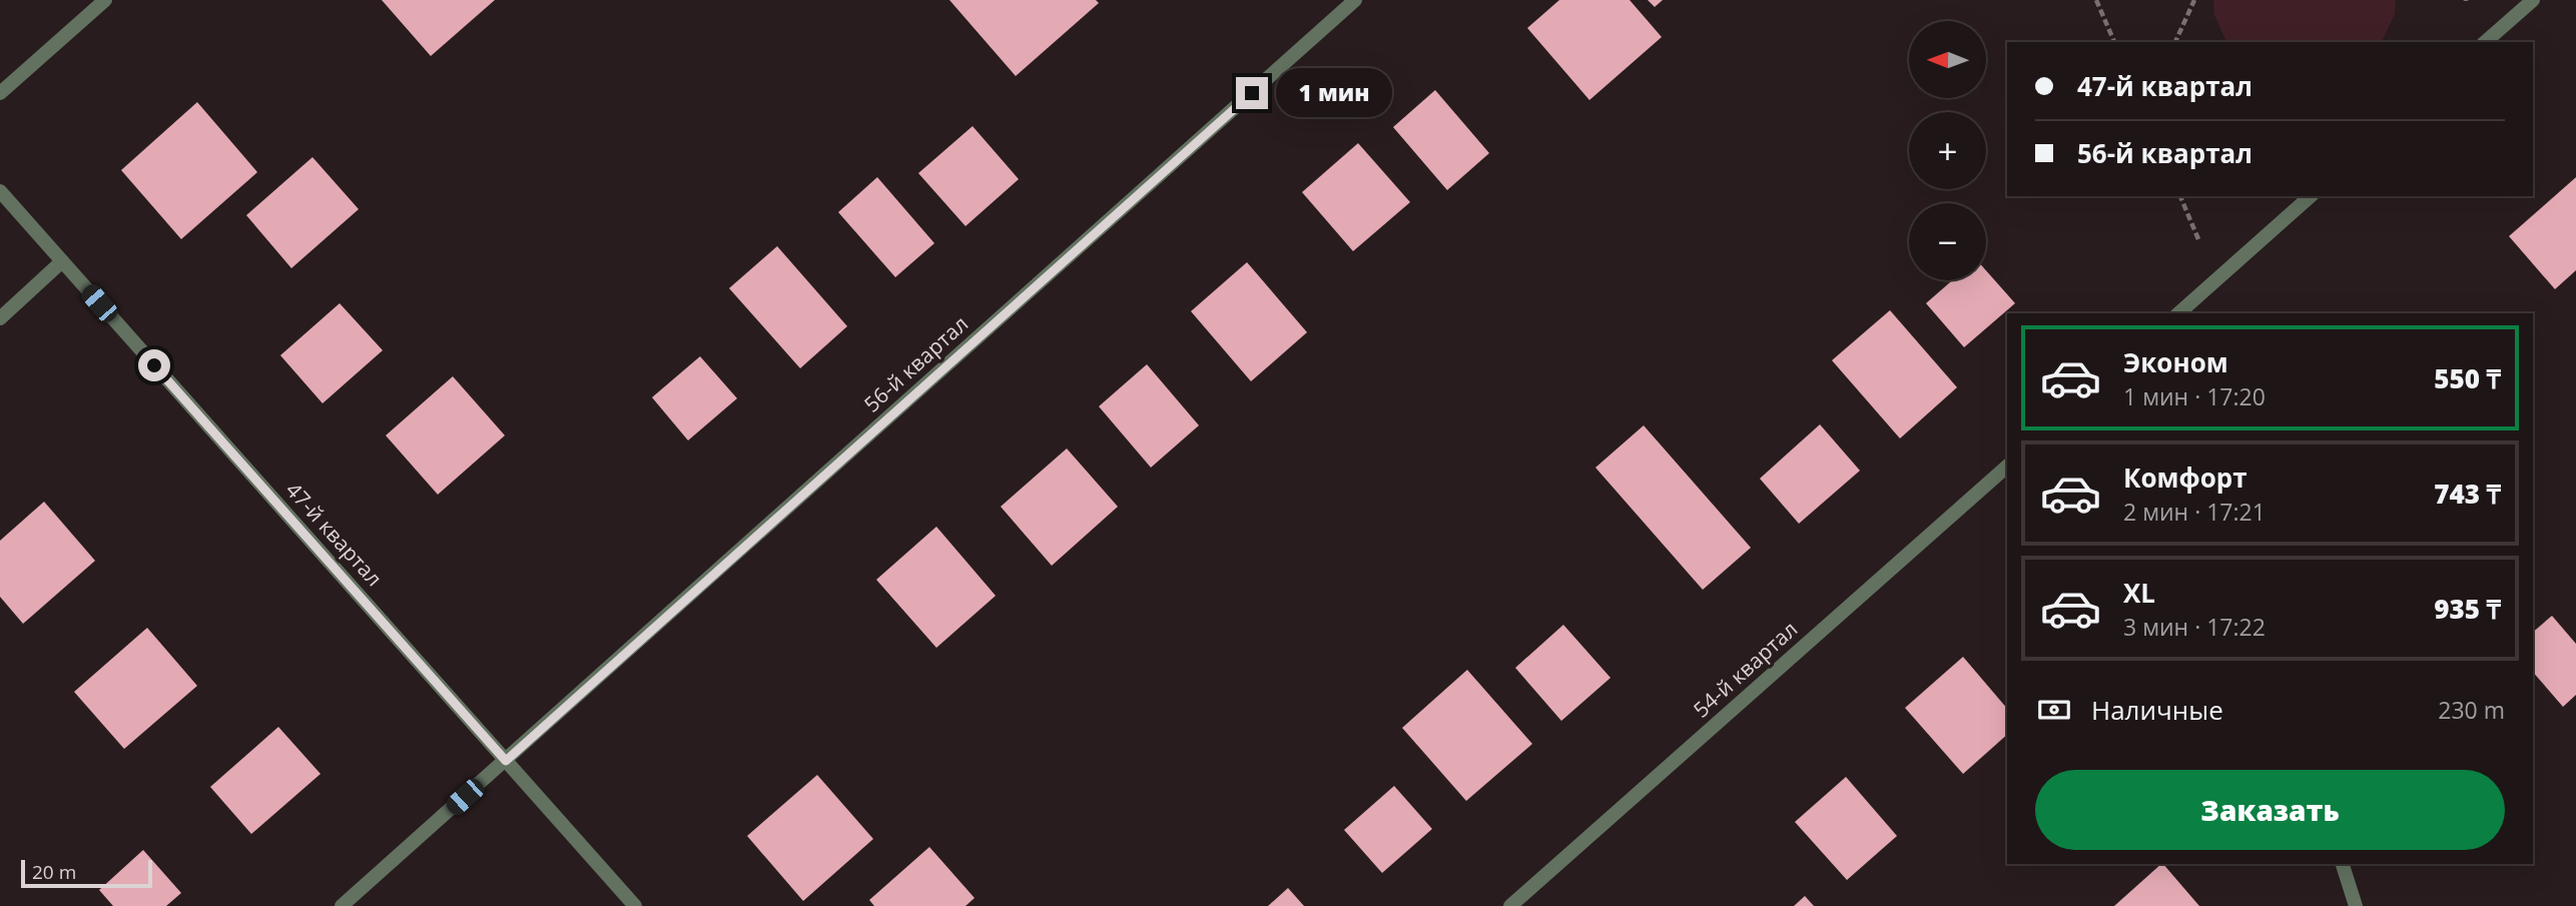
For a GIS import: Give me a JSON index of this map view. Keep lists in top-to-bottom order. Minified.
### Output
{"streets":{"street":["56-й квартал","47-й квартал","54-й квартал"]},"crossings":[["56-й квартал","47-й квартал"]],"scale_bar":"20 m","north":"left","page":{"map_buttons":["+","−"],"banner":["47-й квартал","56-й квартал"],"bubble":"1 мин","list":[{"name":"Эконом","note":"1 мин · 17:20","value":"550 ₸"},{"name":"Комфорт","note":"2 мин · 17:21","value":"743 ₸"},{"name":"XL","note":"3 мин · 17:22","value":"935 ₸"}],"pay":["Наличные","230 m"],"buttons":"Заказать","scale":"20 m"}}
